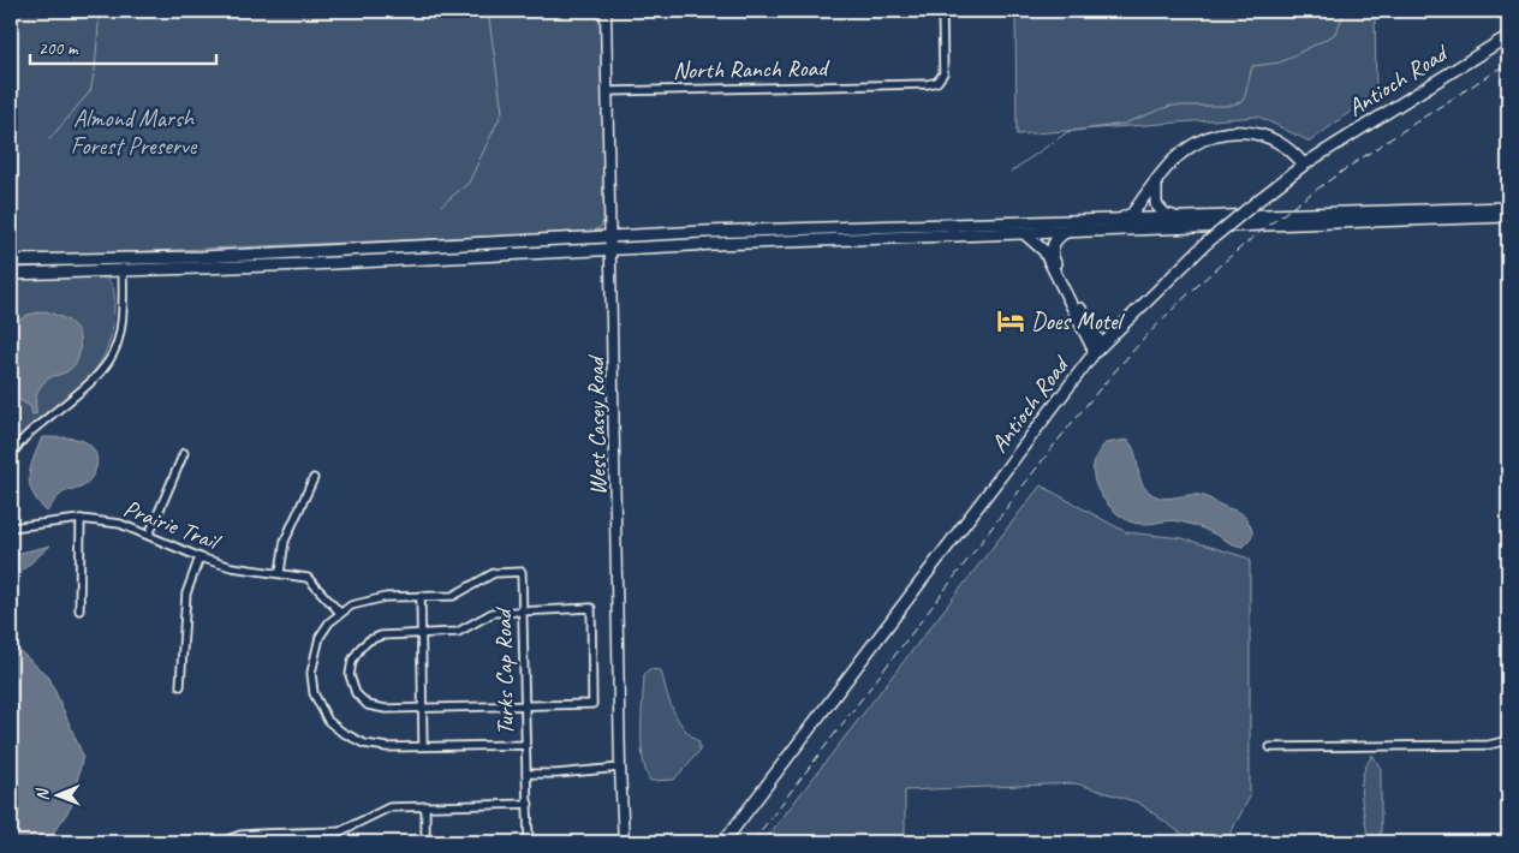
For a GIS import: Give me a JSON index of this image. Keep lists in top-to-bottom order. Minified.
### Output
{"streets":{"main road":["Antioch Road","West Casey Road"],"street":["North Ranch Road","Prairie Trail","Turks Cap Road"]},"crossings":[["North Ranch Road","West Casey Road"]],"parks":["Almond Marsh Forest Preserve"],"places":{"hotel":["Does Motel"]},"scale_bar":"200 m","north":"left"}
